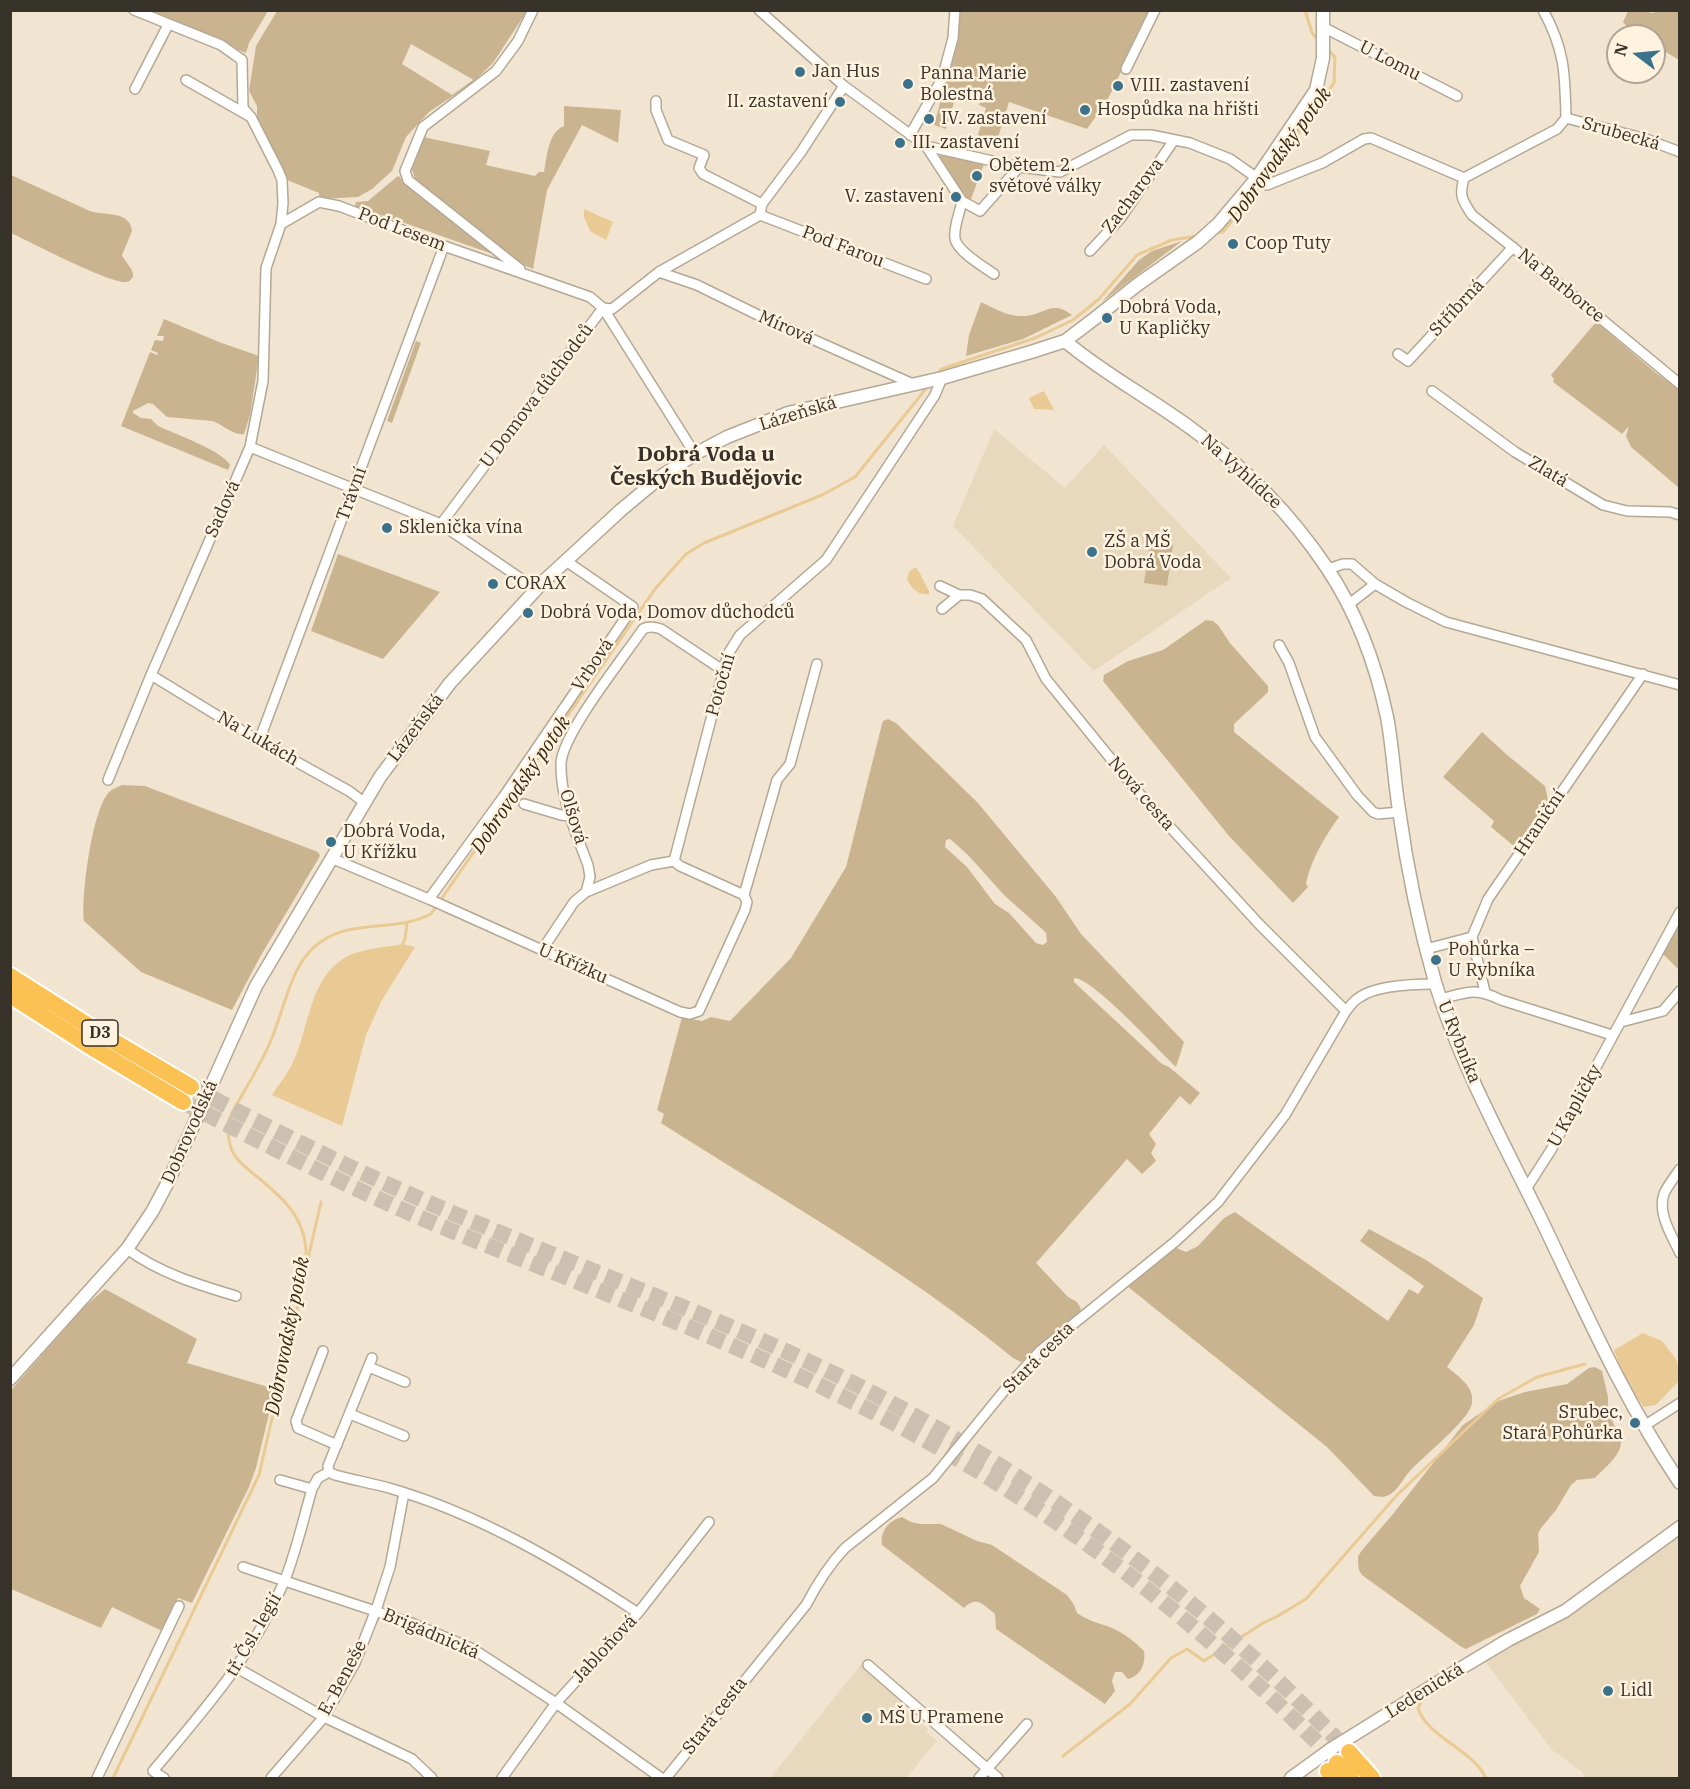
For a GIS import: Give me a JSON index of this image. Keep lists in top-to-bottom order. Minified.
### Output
{"streets":{"highway":["D3"],"street":["U Lomu","Srubecká","Zacharova","Pod Lesem","Pod Farou","Na Barborce","Stříbrná","Mírová","U Domova důchodců","Lázeňská","Na Vyhlídce","Zlatá","Trávní","Sadová","Vrbová","Potoční","Na Lukách","Nová cesta","Olšová","Hraniční","U Křížku","U Rybníka","U Kapličky","Dobrovodská","Stará cesta","Brigádnická","tř. Čsl. legií","Jabloňová","E. Beneše","Ledenická"]},"crossings":[["Zacharova","Lázeňská"],["Pod Lesem","U Domova důchodců"],["Pod Lesem","Lázeňská"],["Pod Lesem","Trávní"],["Pod Lesem","Sadová"],["Pod Farou","U Domova důchodců"],["Na Barborce","Stříbrná"],["Mírová","U Domova důchodců"],["Mírová","Lázeňská"],["Lázeňská","Na Vyhlídce"],["Lázeňská","Vrbová"],["Lázeňská","Potoční"],["Lázeňská","Na Lukách"],["Lázeňská","U Křížku"],["Lázeňská","Dobrovodská"],["Na Vyhlídce","U Rybníka"],["Trávní","Na Lukách"],["Sadová","Na Lukách"],["Vrbová","U Křížku"],["Potoční","Olšová"],["Nová cesta","Stará cesta"],["U Křížku","Dobrovodská"],["U Rybníka","U Kapličky"],["U Rybníka","Stará cesta"],["Stará cesta","Brigádnická"],["Brigádnická","tř. Čsl. legií"],["Brigádnická","Jabloňová"],["Brigádnická","E. Beneše"]],"districts":["Dobrá Voda u Českých Budějovic"],"water":["Dobrovodský potok"],"places":["Jan Hus","Panna Marie Bolestná","VIII. zastavení","II. zastavení","Hospůdka na hřišti","IV. zastavení","III. zastavení","Obětem 2. světové války","V. zastavení","Coop Tuty","Dobrá Voda, U Kapličky","Sklenička vína","ZŠ a MŠ Dobrá Voda","CORAX","Dobrá Voda, Domov důchodců","Dobrá Voda, U Křížku","Pohůrka – U Rybníka","Srubec, Stará Pohůrka","Lidl","MŠ U Pramene"],"north":"left"}
